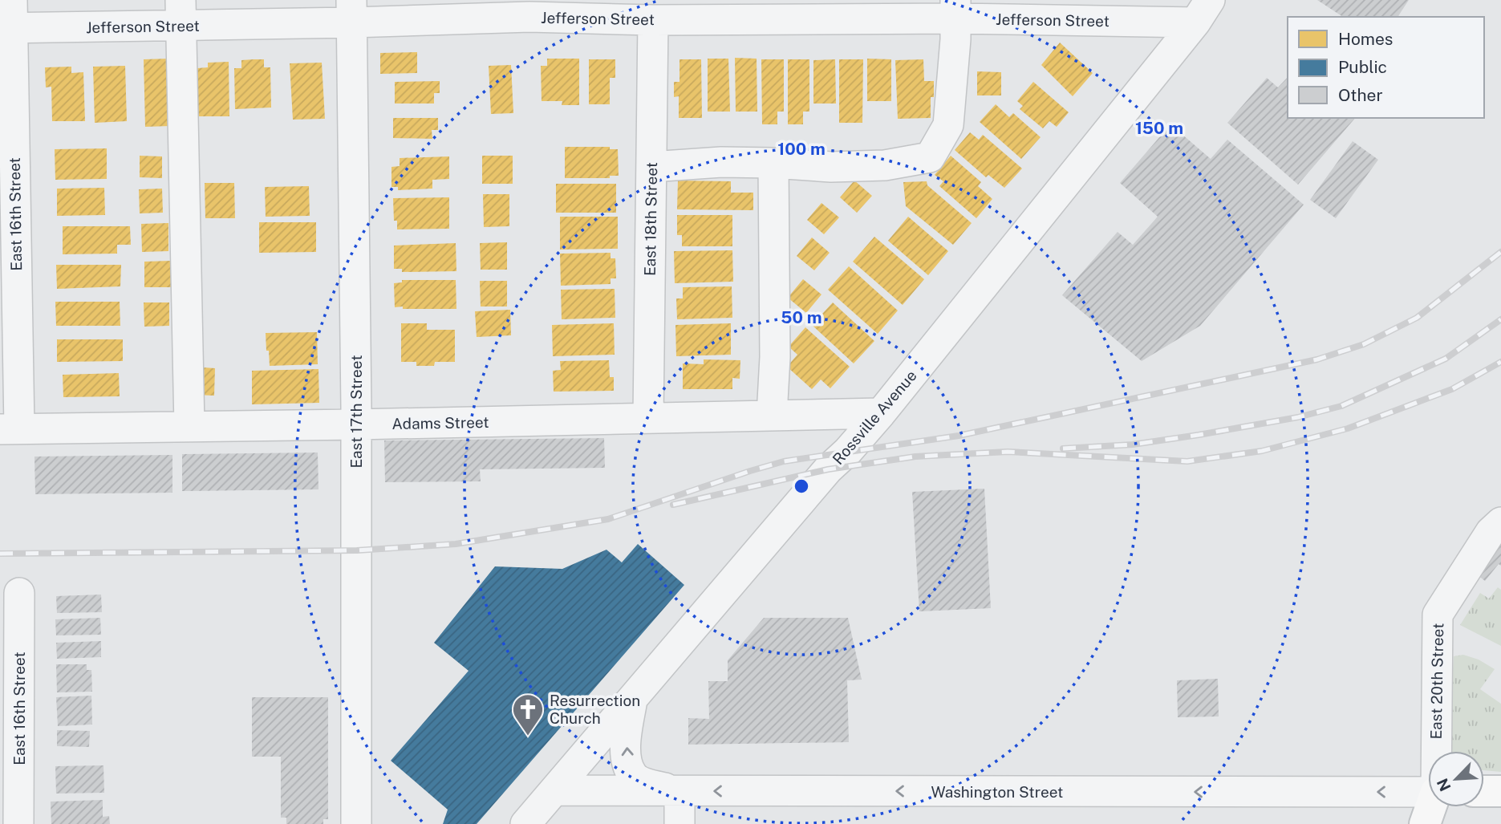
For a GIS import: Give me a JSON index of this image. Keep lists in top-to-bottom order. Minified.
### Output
{"streets":{"main road":["East 20th Street"],"street":["Jefferson Street","East 16th Street","East 18th Street","East 17th Street","Rossville Avenue","Adams Street","Washington Street"]},"crossings":[["Jefferson Street","East 16th Street"],["Jefferson Street","East 18th Street"],["Jefferson Street","East 17th Street"],["Jefferson Street","Rossville Avenue"],["East 16th Street","Adams Street"],["East 18th Street","Adams Street"],["East 17th Street","Adams Street"],["Rossville Avenue","Adams Street"],["Rossville Avenue","Washington Street"]],"one_way":["Washington Street"],"places":{"church":["Resurrection Church"]},"legend":["Homes","Public","Other"],"north":"bottom left","rings":["150 m","100 m","50 m"]}
